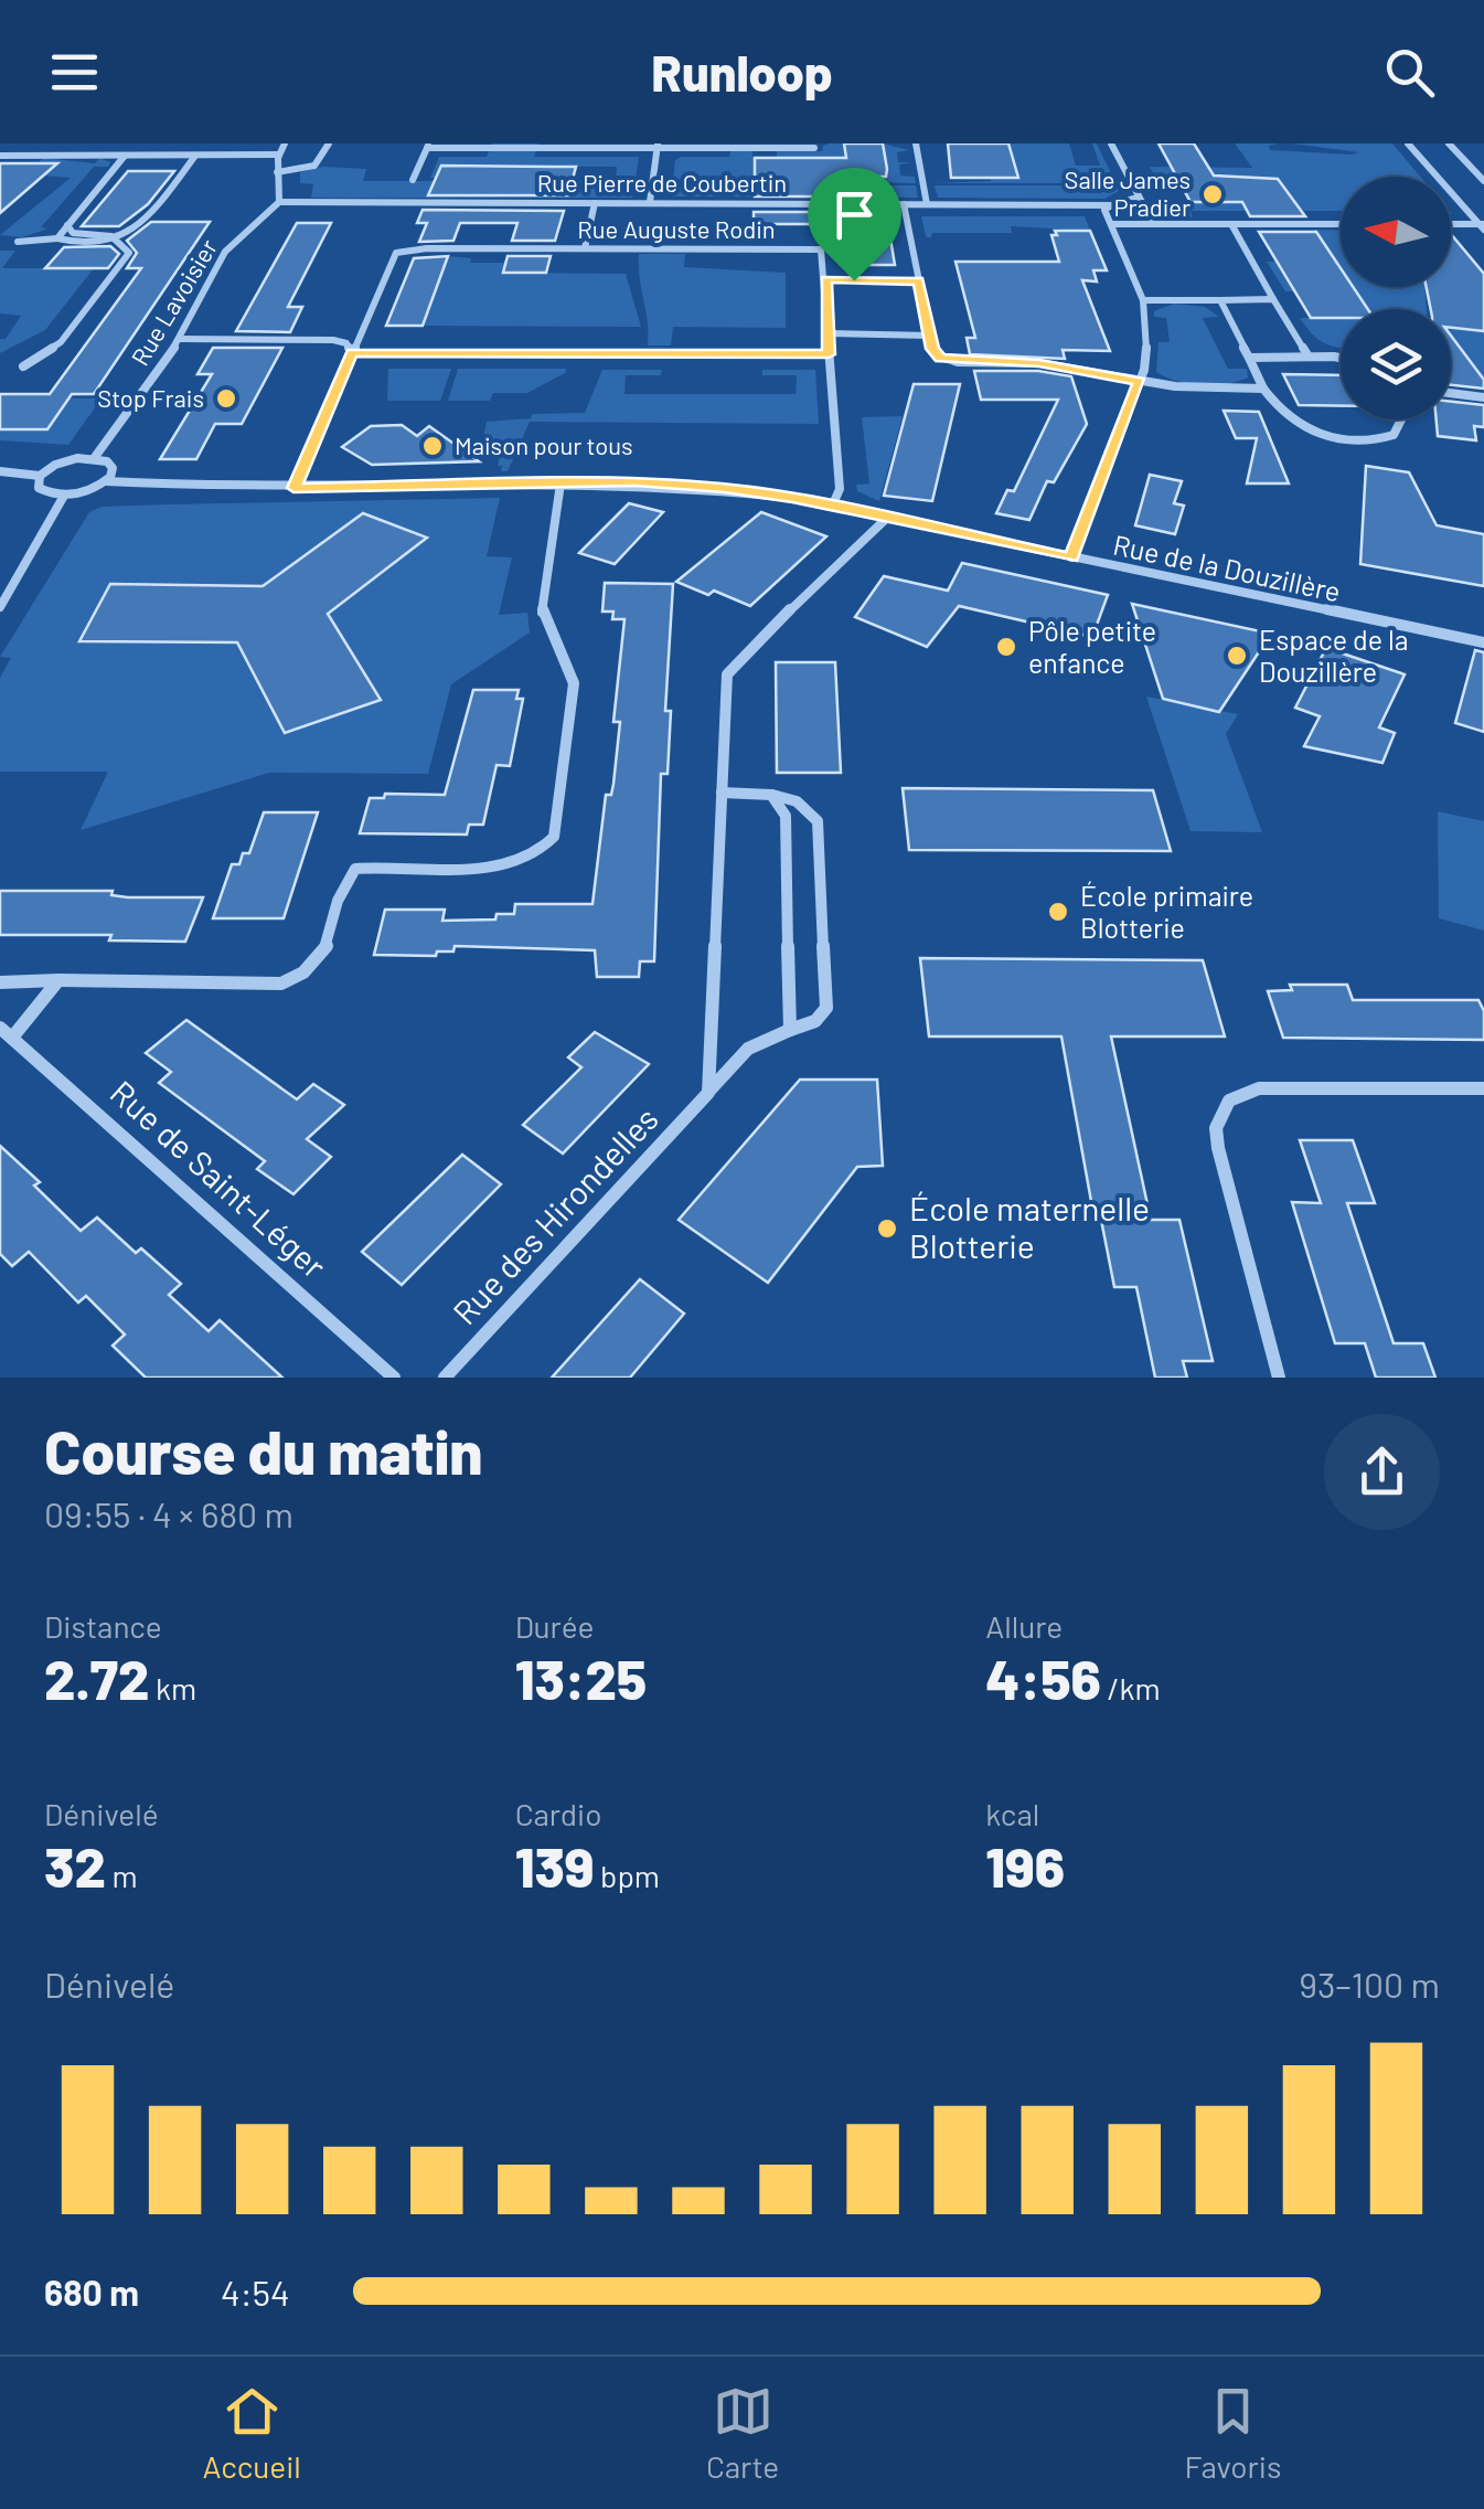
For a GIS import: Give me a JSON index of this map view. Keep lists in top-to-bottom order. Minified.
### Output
{"streets":{"street":["Rue Pierre de Coubertin","Rue Auguste Rodin","Rue Lavoisier","Rue de la Douzillère","Rue de Saint-Léger","Rue des Hirondelles"]},"crossings":[["Rue Pierre de Coubertin","Rue Lavoisier"]],"places":["Salle James Pradier","Stop Frais","Maison pour tous","Pôle petite enfance","Espace de la Douzillère","École primaire Blotterie","École maternelle Blotterie"],"north":"left","page":{"header":"Runloop","heading":["Course du matin","09:55 · 4 × 680 m"],"stats":[["Distance","2.72 km"],["Durée","13:25"],["Allure","4:56 /km"],["Dénivelé","32 m"],["Cardio","139 bpm"],["kcal","196"]],"chart":["Dénivelé","93–100 m"],"list":[{"name":"680 m","note":"4:54"}],"tabs":["Accueil","Carte","Favoris"]}}
